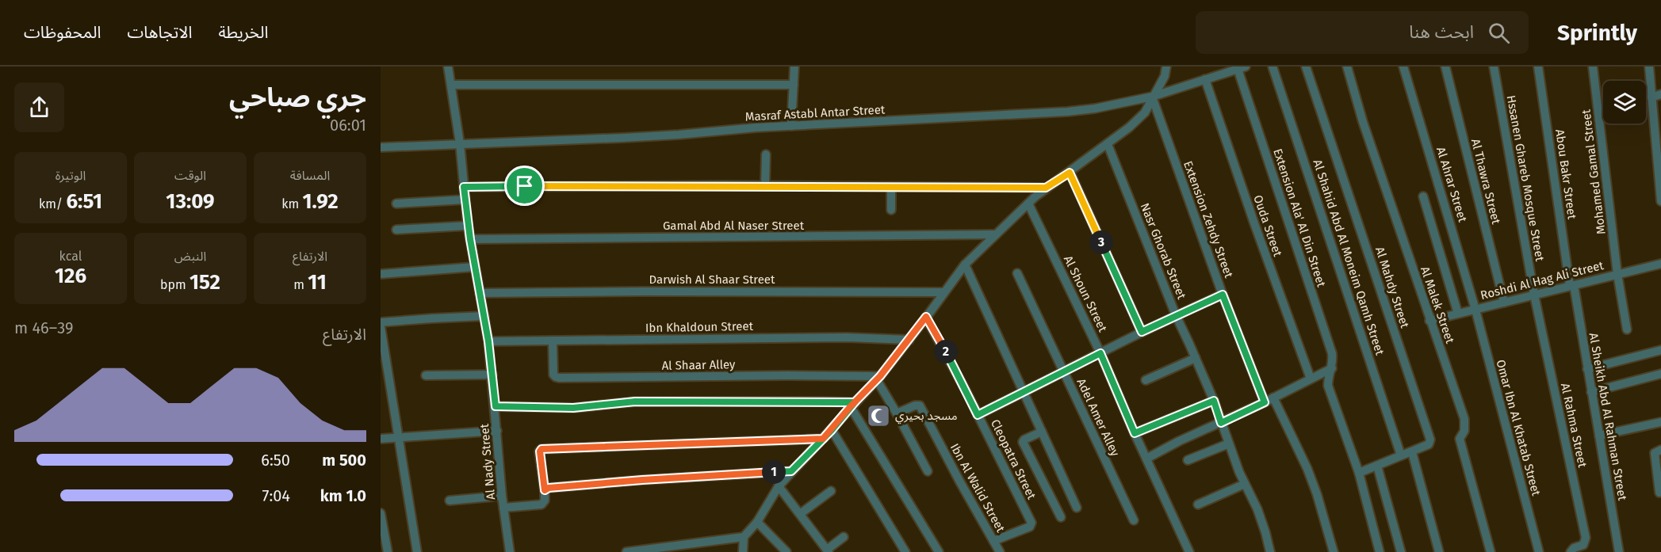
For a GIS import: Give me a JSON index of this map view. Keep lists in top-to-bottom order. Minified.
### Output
{"streets":{"street":["Masraf Astabl Antar Street","Mohamed Gamal Street","Abou Bakr Street","Hssanen Ghareb Mosque Street","Al Thawra Street","Al Ahrar Street","Extension Ala' Al Din Street","Extension Zehdy Street","Gamal Abd Al Naser Street","Ouda Street","Nasr Ghorab Street","Al Shahid Abd Al Moneim Qamh Street","Darwish Al Shaar Street","Roshdi Al Hag Ali Street","Al Mahdy Street","Al Shoun Street","Al Malek Street","Ibn Khaldoun Street","Al Shaar Alley","Al Sheikh Abd Al Rahman Street","Adel Amer Alley","Al Rahma Street","Omar Ibn Al Khatab Street","Cleopatra Street","Al Nady Street","Ibn Al Walid Street"]},"crossings":[["Masraf Astabl Antar Street","Extension Ala' Al Din Street"],["Masraf Astabl Antar Street","Extension Zehdy Street"],["Masraf Astabl Antar Street","Ouda Street"],["Masraf Astabl Antar Street","Al Nady Street"],["Mohamed Gamal Street","Roshdi Al Hag Ali Street"],["Abou Bakr Street","Roshdi Al Hag Ali Street"],["Abou Bakr Street","Al Sheikh Abd Al Rahman Street"],["Hssanen Ghareb Mosque Street","Roshdi Al Hag Ali Street"],["Hssanen Ghareb Mosque Street","Al Rahma Street"],["Al Thawra Street","Roshdi Al Hag Ali Street"],["Al Ahrar Street","Roshdi Al Hag Ali Street"],["Al Ahrar Street","Omar Ibn Al Khatab Street"],["Extension Ala' Al Din Street","Al Mahdy Street"],["Gamal Abd Al Naser Street","Al Nady Street"],["Al Shahid Abd Al Moneim Qamh Street","Al Mahdy Street"],["Darwish Al Shaar Street","Al Nady Street"],["Roshdi Al Hag Ali Street","Al Malek Street"],["Roshdi Al Hag Ali Street","Al Sheikh Abd Al Rahman Street"],["Roshdi Al Hag Ali Street","Al Rahma Street"],["Roshdi Al Hag Ali Street","Omar Ibn Al Khatab Street"],["Ibn Khaldoun Street","Al Shaar Alley"],["Ibn Khaldoun Street","Al Nady Street"],["Cleopatra Street","Ibn Al Walid Street"]],"places":{"mosque":["مسجد بحيري"]},"page":{"header":"Sprintly","search":"ابحث هنا","nav":["الخريطة","الاتجاهات","المحفوظات"],"heading":["جري صباحي","06:01"],"stats":[["المسافة","1.92 km"],["الوقت","13:09"],["الوتيرة","6:51 /km"],["الارتفاع","11 m"],["النبض","152 bpm"],["kcal","126"]],"pins":["3","2","1"],"chart":["الارتفاع","39–46 m"],"list":[{"name":"500 m","note":"6:50"},{"name":"1.0 km","note":"7:04"}]}}
